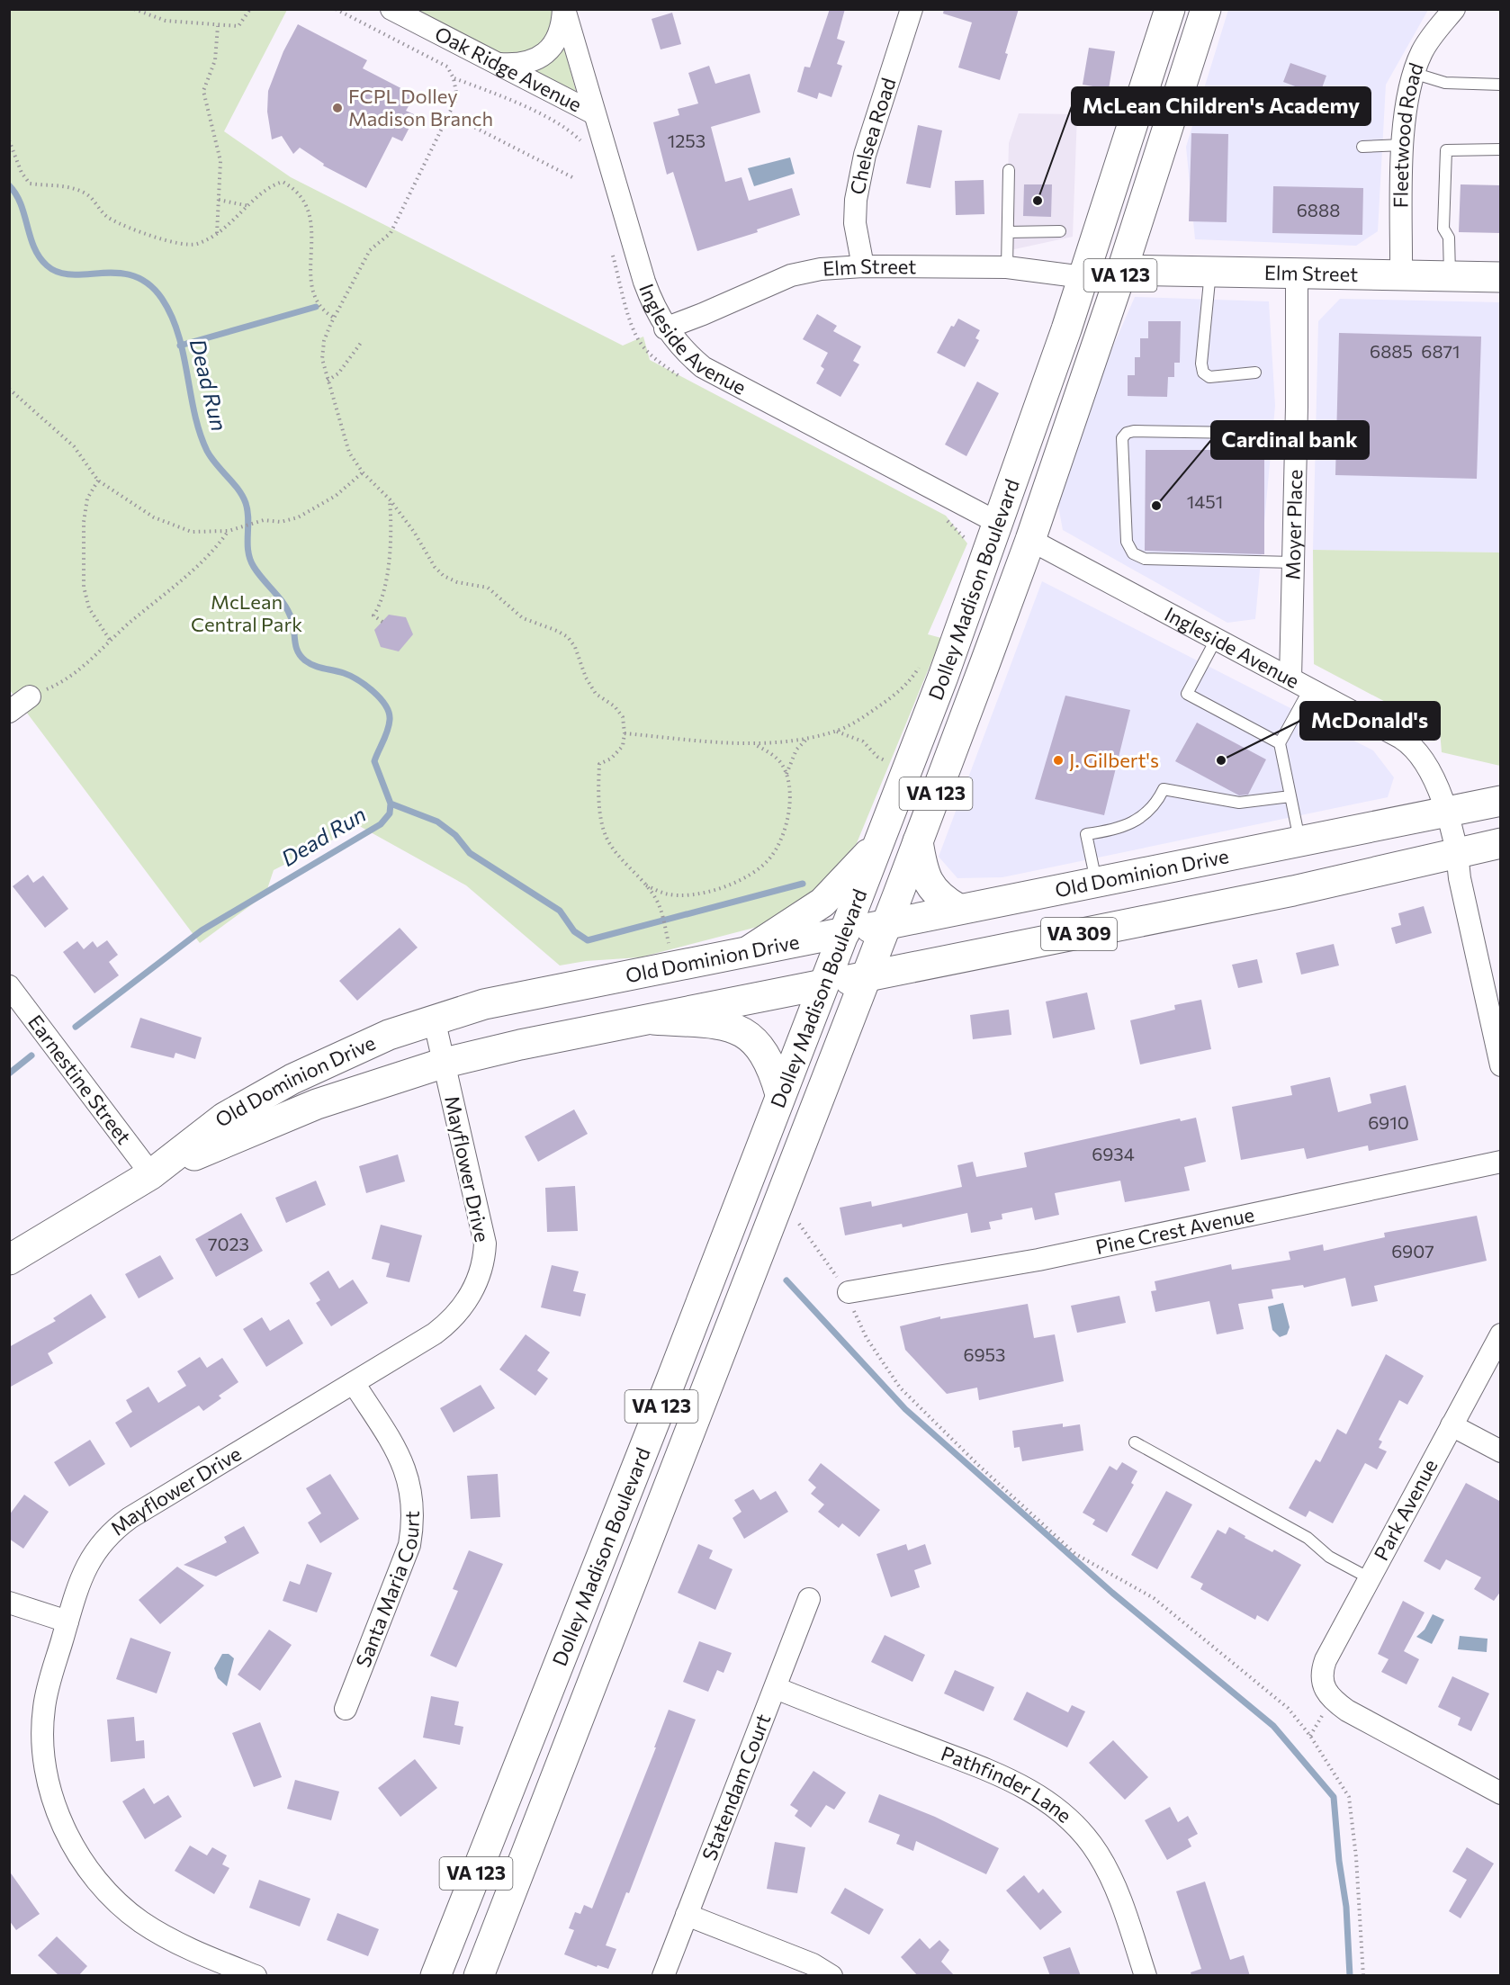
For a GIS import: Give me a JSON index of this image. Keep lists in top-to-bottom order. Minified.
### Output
{"streets":{"main road":["Elm Street","VA 123","Dolley Madison Boulevard","Old Dominion Drive","VA 309"],"street":["Oak Ridge Avenue","Chelsea Road","Fleetwood Road","Ingleside Avenue","Moyer Place","Earnestine Street","Mayflower Drive","Pine Crest Avenue","Park Avenue","Santa Maria Court","Statendam Court","Pathfinder Lane"]},"crossings":[["Oak Ridge Avenue","Ingleside Avenue"],["Chelsea Road","Elm Street"],["Fleetwood Road","Elm Street"],["Elm Street","Ingleside Avenue"],["Elm Street","Moyer Place"],["Elm Street","Dolley Madison Boulevard"],["Ingleside Avenue","Moyer Place"],["Ingleside Avenue","Dolley Madison Boulevard"],["Ingleside Avenue","Old Dominion Drive"],["Dolley Madison Boulevard","Old Dominion Drive"],["Old Dominion Drive","Earnestine Street"],["Old Dominion Drive","Mayflower Drive"],["Mayflower Drive","Santa Maria Court"],["Statendam Court","Pathfinder Lane"]],"water":["Dead Run"],"parks":["McLean Central Park"],"places":["FCPL Dolley Madison Branch","McLean Children's Academy","Cardinal bank","J. Gilbert's","McDonald's"],"house_numbers":["1253","6888","6885","6871","1451","6910","6934","7023","6907","6953"]}
